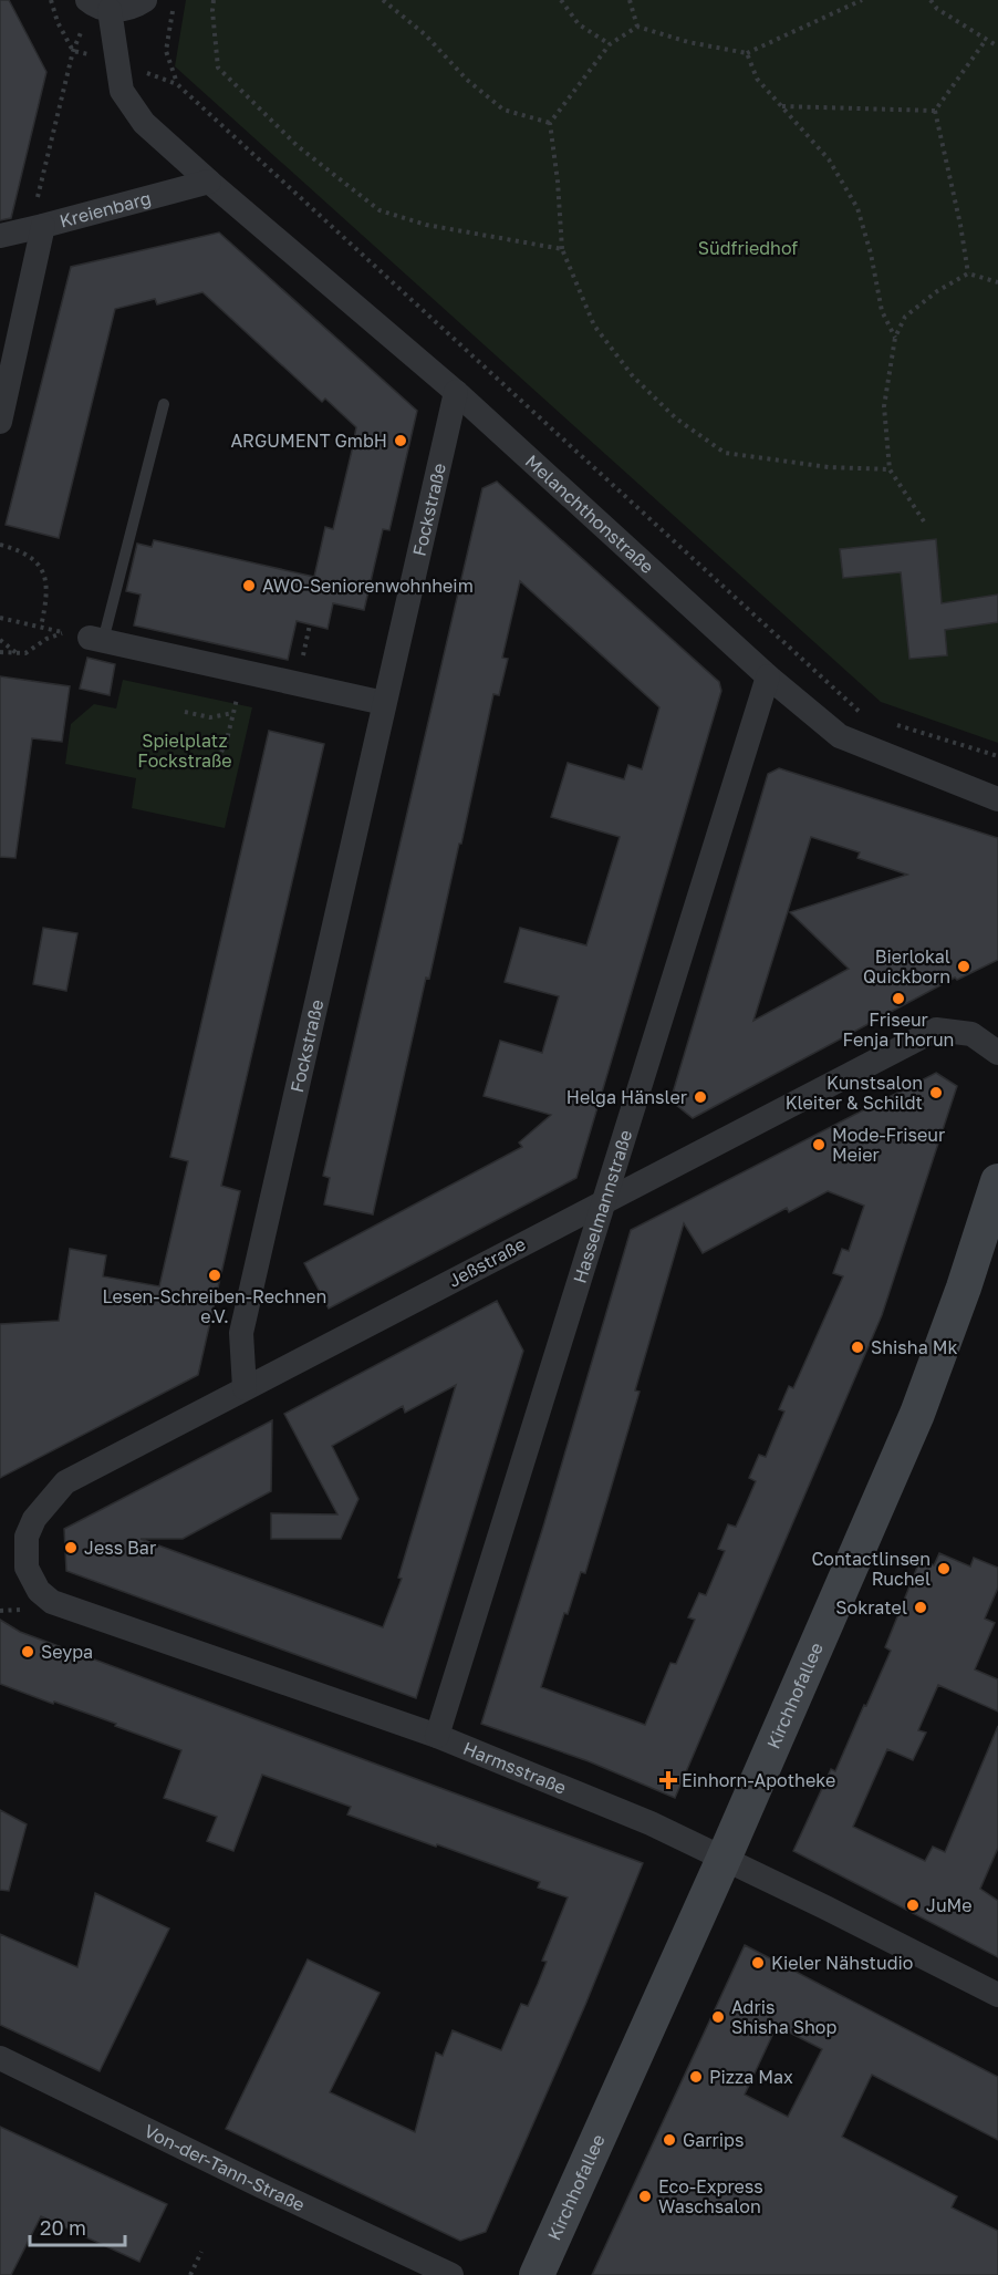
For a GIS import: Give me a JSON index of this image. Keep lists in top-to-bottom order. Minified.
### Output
{"streets":{"street":["Kreienbarg","Fockstraße","Melanchthonstraße","Hasselmannstraße","Jeßstraße","Kirchhofallee","Harmsstraße","Von-der-Tann-Straße"]},"crossings":[["Kreienbarg","Melanchthonstraße"],["Fockstraße","Melanchthonstraße"],["Fockstraße","Jeßstraße"],["Melanchthonstraße","Hasselmannstraße"],["Hasselmannstraße","Jeßstraße"],["Hasselmannstraße","Harmsstraße"],["Jeßstraße","Harmsstraße"],["Kirchhofallee","Harmsstraße"]],"parks":["Südfriedhof","Spielplatz Fockstraße"],"places":{"other":["ARGUMENT GmbH","AWO-Seniorenwohnheim","Bierlokal Quickborn","Friseur Fenja Thorun","Kunstsalon Kleiter & Schildt","Helga Hänsler","Mode-Friseur Meier","Lesen-Schreiben-Rechnen e.V.","Shisha Mk","Jess Bar","Contactlinsen Ruchel","Sokratel","Seypa","JuMe","Kieler Nähstudio","Adris Shisha Shop","Pizza Max","Garrips","Eco-Express Waschsalon"],"health":["Einhorn-Apotheke"]},"scale_bar":"20 m"}
